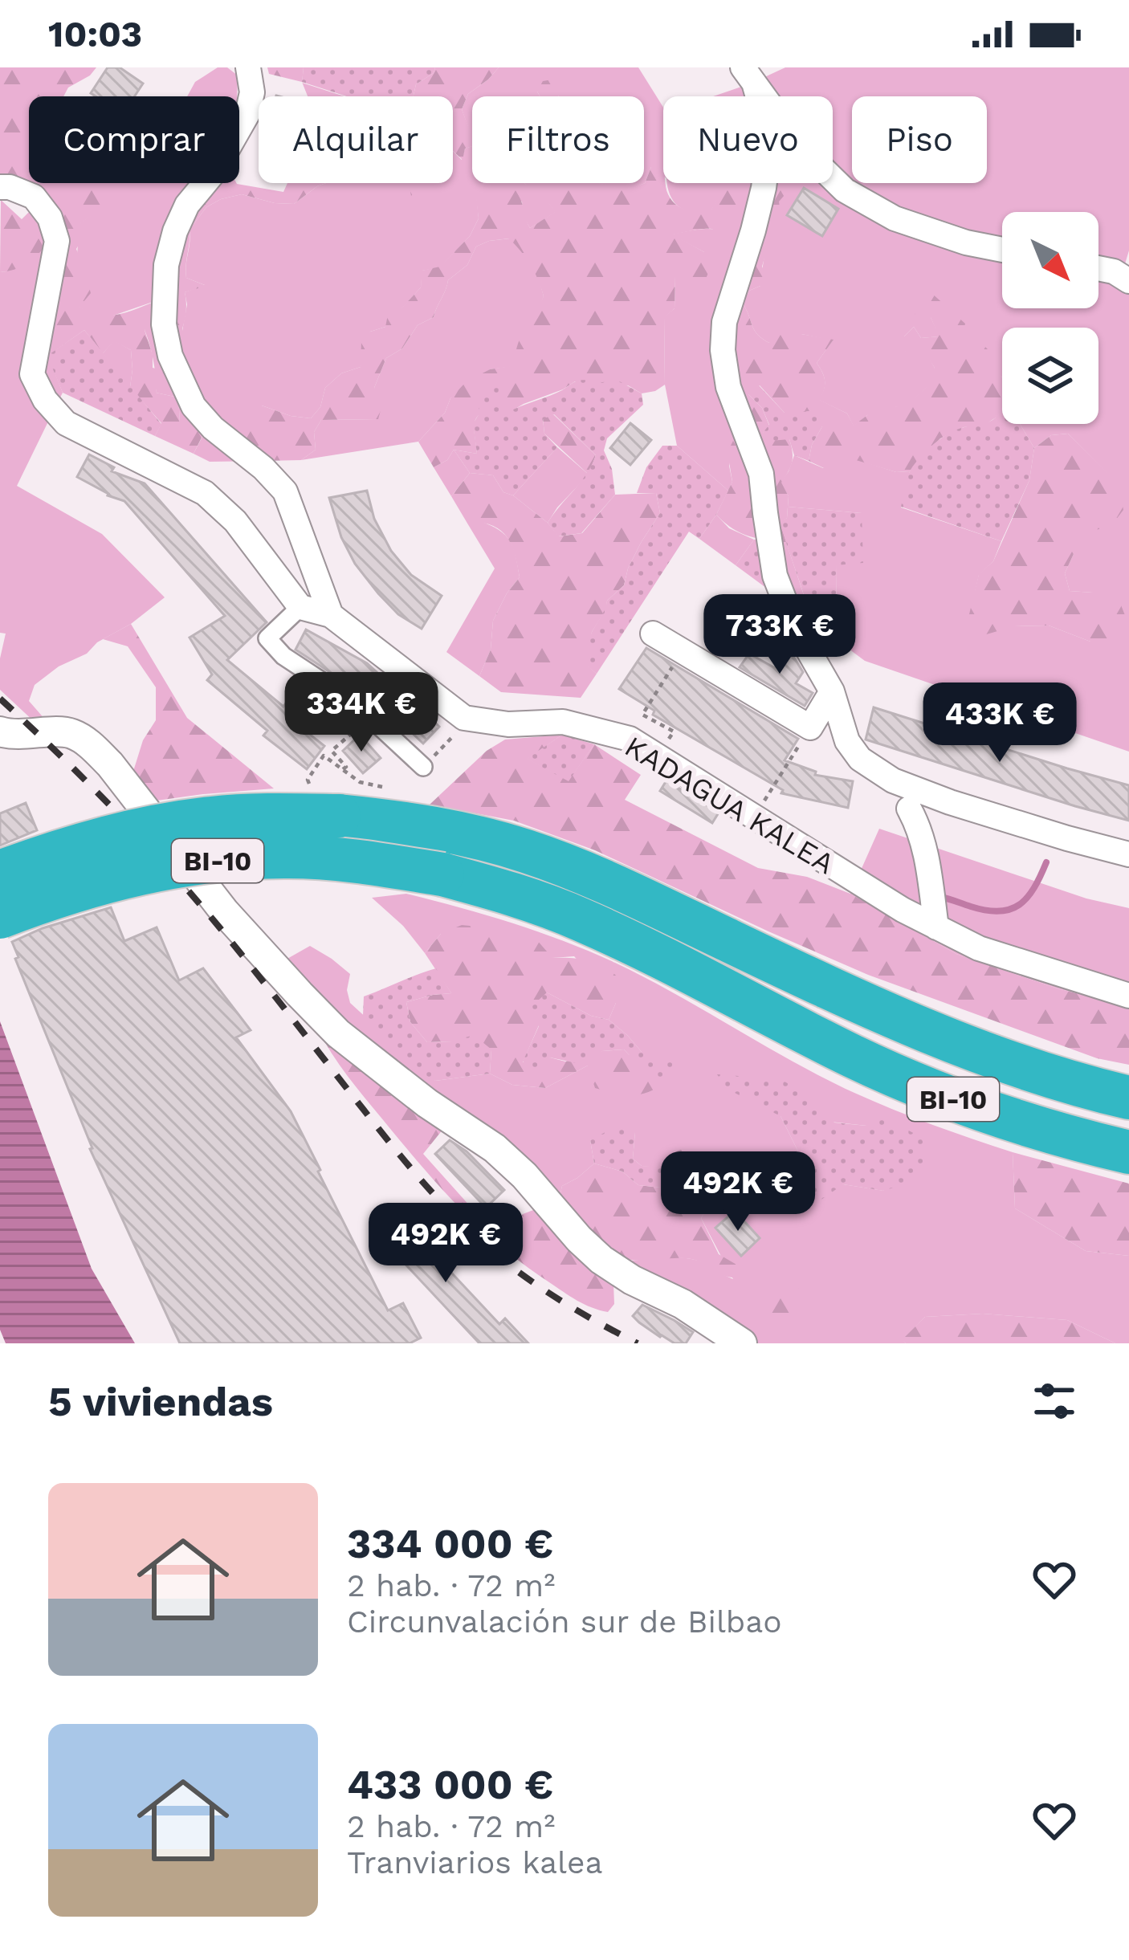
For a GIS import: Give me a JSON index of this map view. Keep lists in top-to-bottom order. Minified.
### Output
{"streets":{"highway":["BI-10"],"street":["KADAGUA KALEA"]},"north":"bottom right","page":{"status":"10:03","chip":["Comprar","Alquilar","Filtros","Nuevo","Piso"],"price":["733K €","334K €","433K €","492K €","492K €"],"heading":"5 viviendas","list":[{"name":"334 000 €","note":"2 hab. · 72 m² · Circunvalación sur de Bilbao"},{"name":"433 000 €","note":"2 hab. · 72 m² · Tranviarios kalea"}]}}
